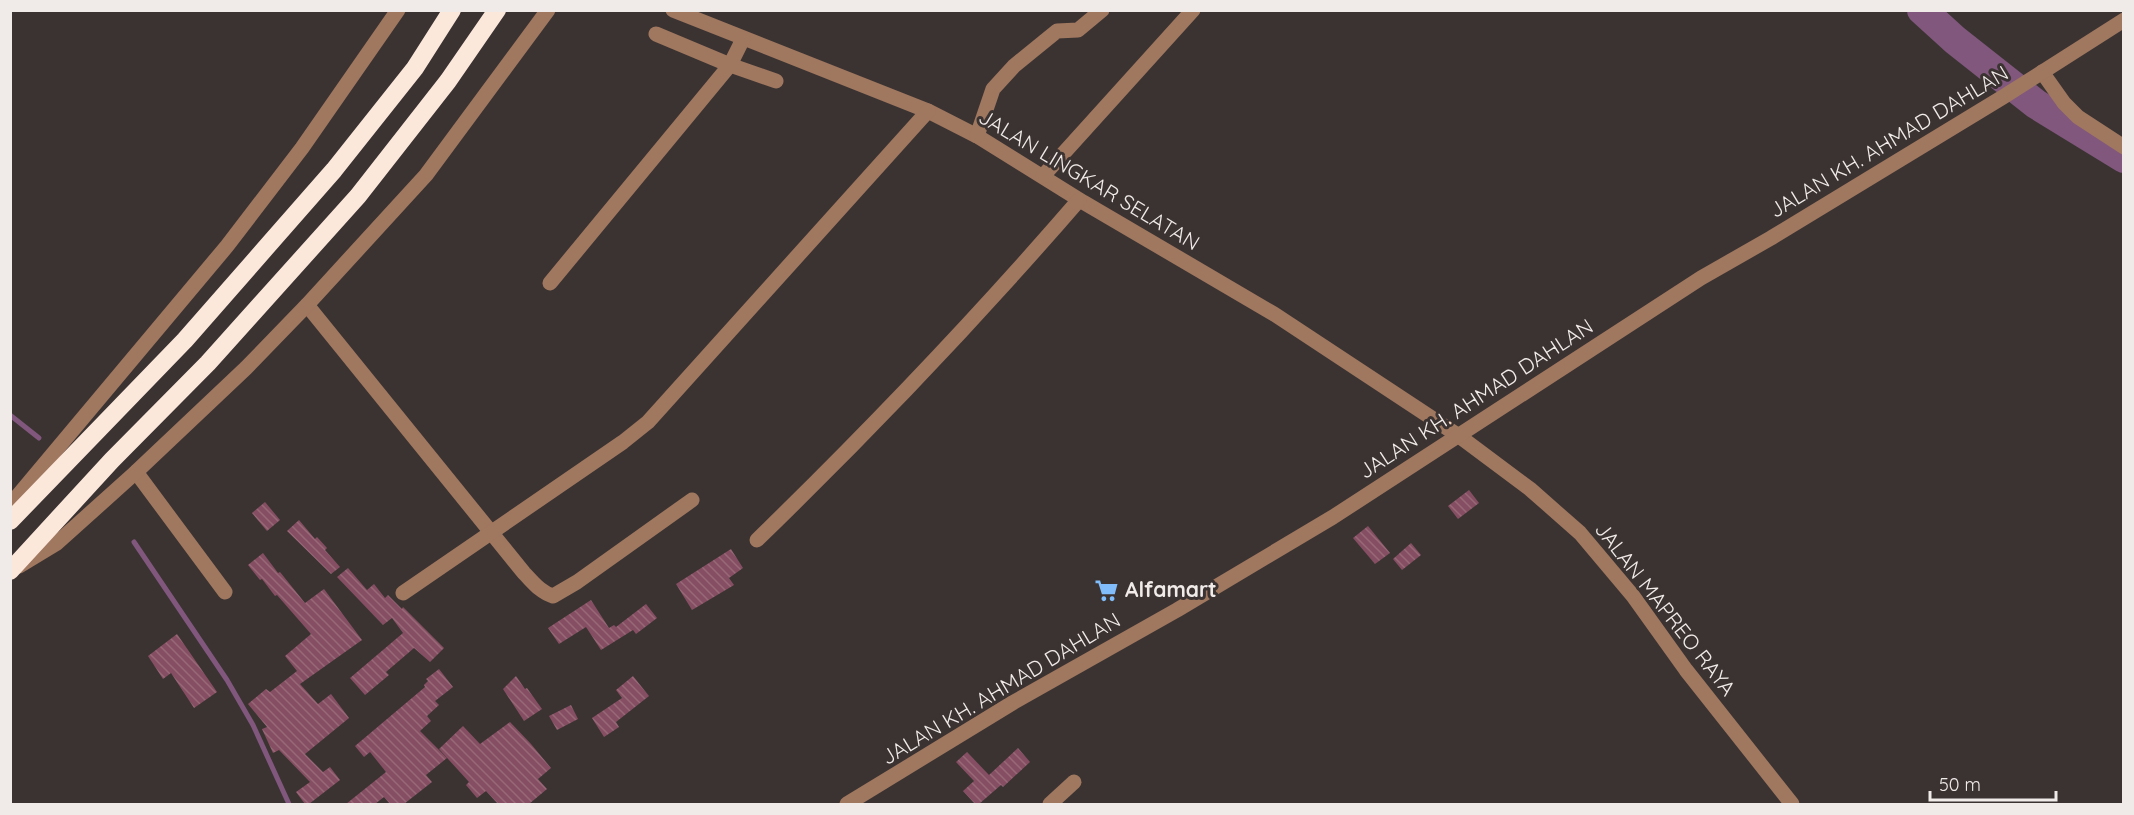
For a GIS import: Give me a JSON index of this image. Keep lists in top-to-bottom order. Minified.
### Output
{"streets":{"street":["JALAN KH. AHMAD DAHLAN","JALAN LINGKAR SELATAN","JALAN MAPREO RAYA"]},"crossings":[["JALAN KH. AHMAD DAHLAN","JALAN LINGKAR SELATAN"],["JALAN KH. AHMAD DAHLAN","JALAN MAPREO RAYA"],["JALAN LINGKAR SELATAN","JALAN MAPREO RAYA"]],"places":{"supermarket":["Alfamart"]},"scale_bar":"50 m"}
